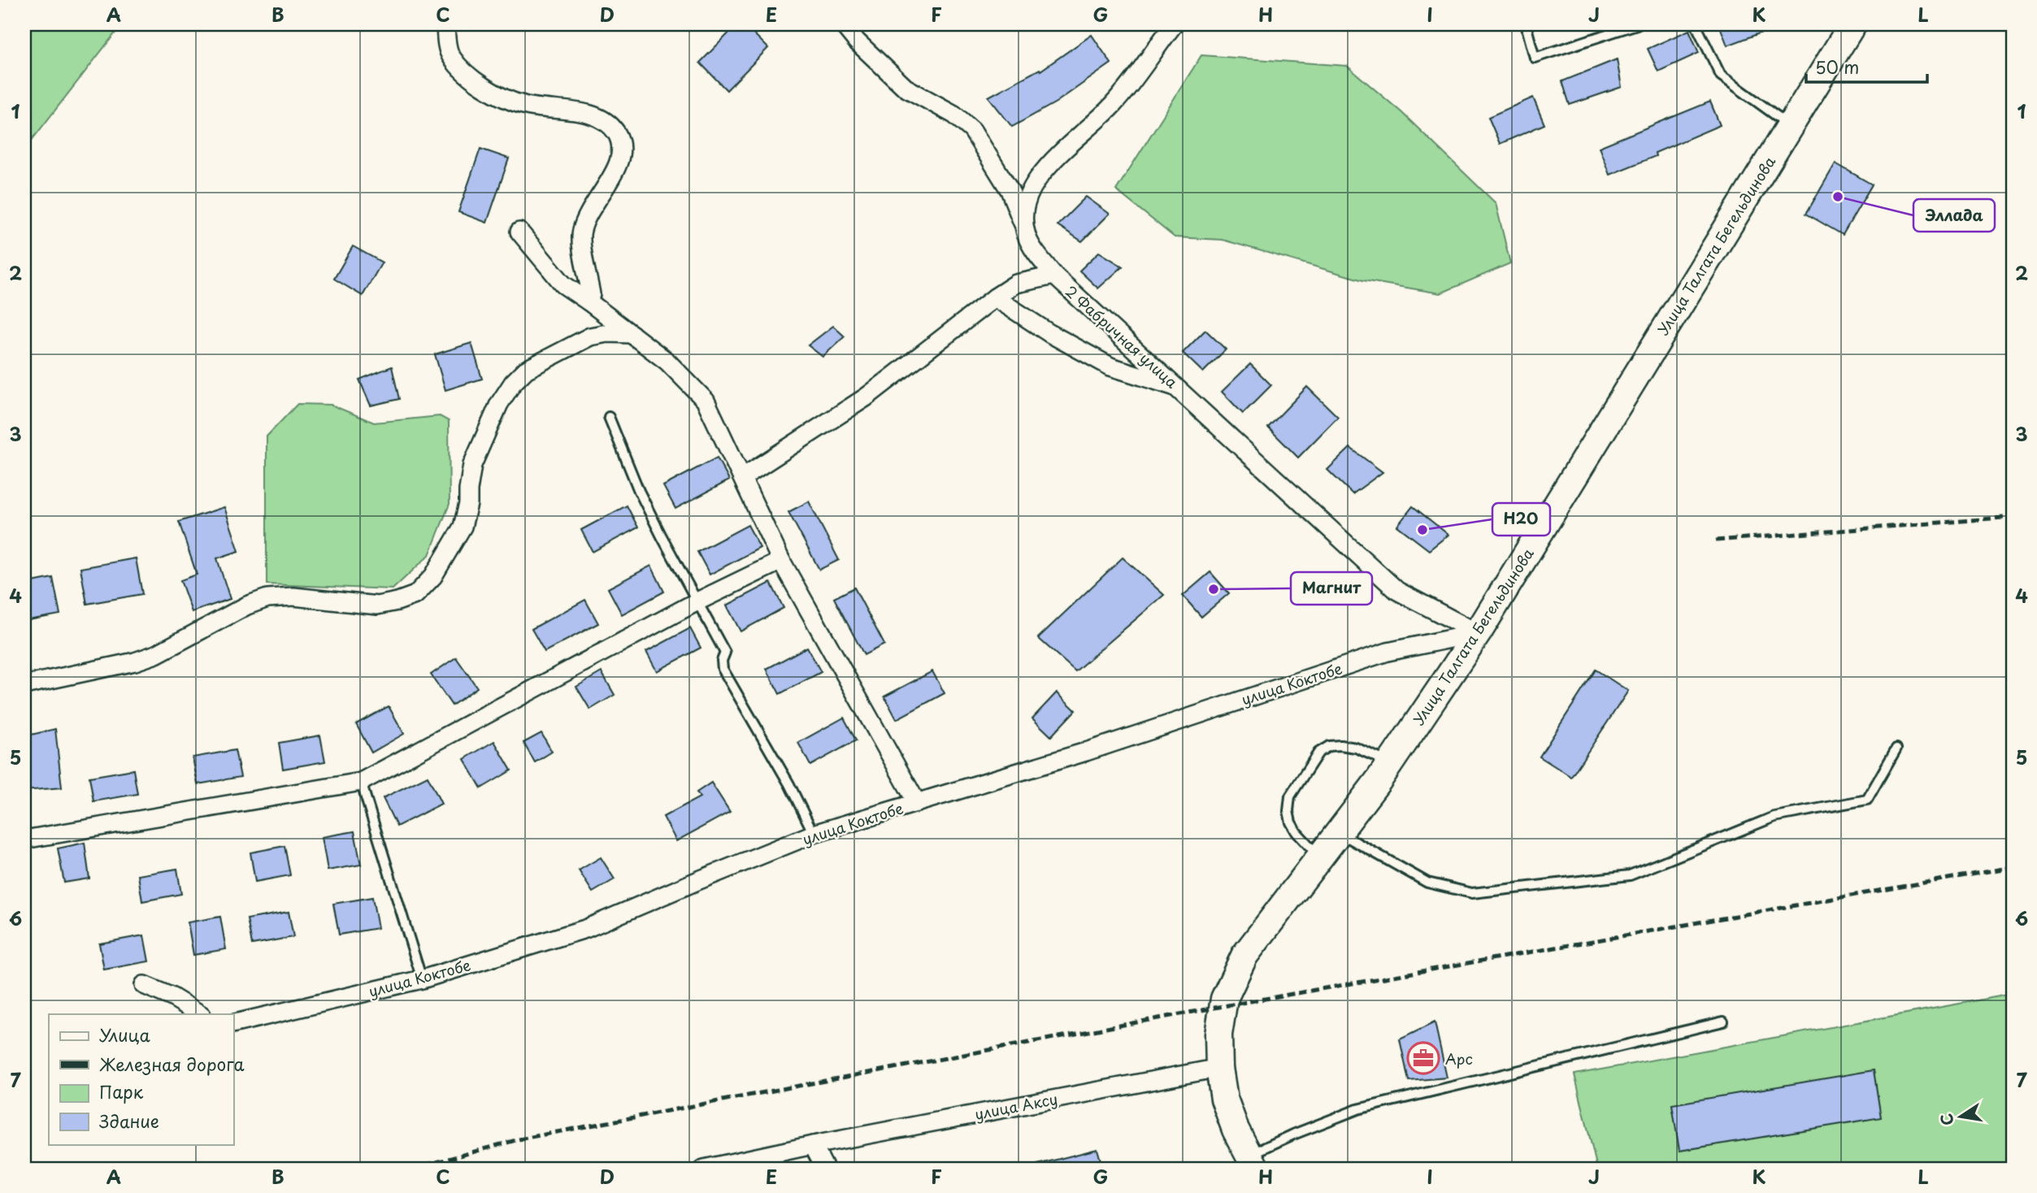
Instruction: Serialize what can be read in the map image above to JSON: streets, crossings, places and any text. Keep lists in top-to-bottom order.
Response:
{
  "streets": {
    "street": [
      "Улица Талгата Бегельдинова",
      "2 Фабричная улица",
      "улица Коктобе",
      "улица Аксу"
    ]
  },
  "crossings": [
    ["Улица Талгата Бегельдинова", "2 Фабричная улица"],
    ["Улица Талгата Бегельдинова", "улица Коктобе"],
    ["Улица Талгата Бегельдинова", "улица Аксу"],
    ["2 Фабричная улица", "улица Коктобе"]
  ],
  "places": {
    "other": ["Эллада", "H2O", "Магнит"],
    "office": ["Арс"]
  },
  "legend": [
    "Улица",
    "Железная дорога",
    "Парк",
    "Здание"
  ],
  "scale_bar": "50 m",
  "north": "left",
  "grid": {
    "columns": [
      "A",
      "B",
      "C",
      "D",
      "E",
      "F",
      "G",
      "H",
      "I",
      "J",
      "K",
      "L"
    ],
    "rows": [
      "1",
      "2",
      "3",
      "4",
      "5",
      "6",
      "7"
    ]
  }
}
